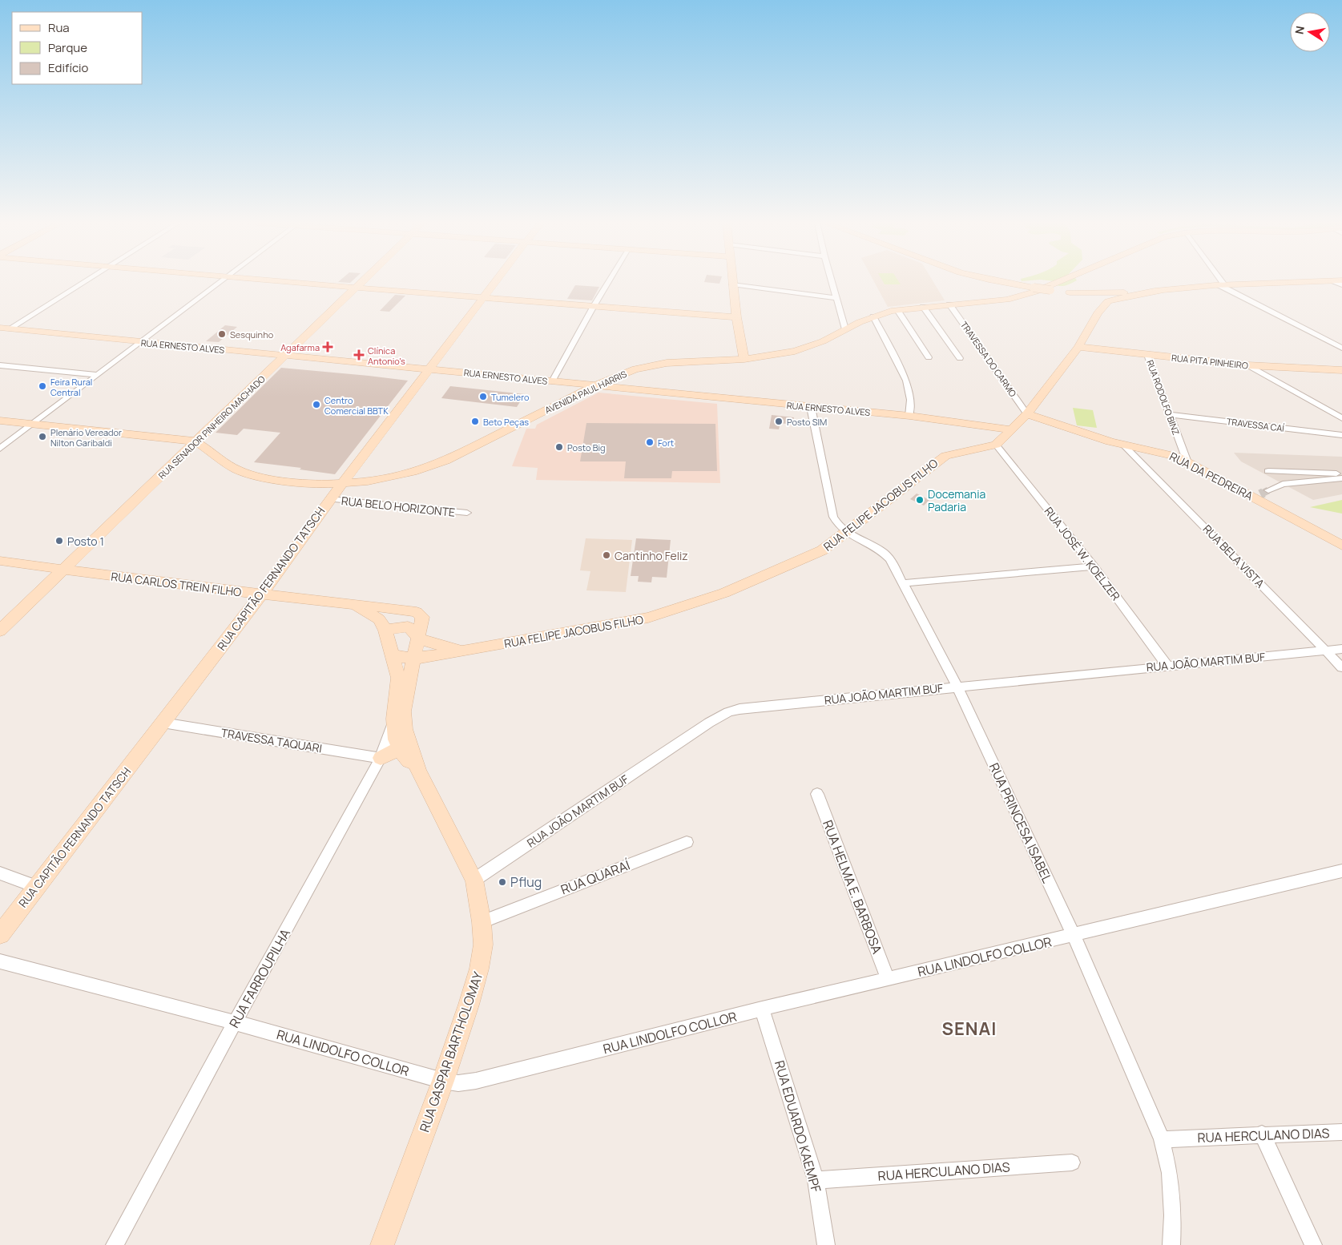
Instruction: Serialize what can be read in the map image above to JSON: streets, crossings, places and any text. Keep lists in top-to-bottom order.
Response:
{
  "streets": {
    "main road": [
      "RUA ERNESTO ALVES",
      "RUA PITA PINHEIRO",
      "AVENIDA PAUL HARRIS",
      "RUA SENADOR PINHEIRO MACHADO",
      "RUA DA PEDREIRA",
      "RUA FELIPE JACOBUS FILHO",
      "RUA CAPITÃO FERNANDO TATSCH",
      "RUA CARLOS TREIN FILHO",
      "RUA GASPAR BARTHOLOMAY"
    ],
    "street": [
      "TRAVESSA DO CARMO",
      "RUA RODOLFO BINZ",
      "TRAVESSA CAÍ",
      "RUA BELO HORIZONTE",
      "RUA JOSÉ W. KOELZER",
      "RUA BELA VISTA",
      "RUA JOÃO MARTIM BUF",
      "TRAVESSA TAQUARI",
      "RUA PRINCESA ISABEL",
      "RUA QUARAÍ",
      "RUA HELMA E. BARBOSA",
      "RUA LINDOLFO COLLOR",
      "RUA FARROUPILHA",
      "RUA EDUARDO KAEMPF",
      "RUA HERCULANO DIAS"
    ]
  },
  "crossings": [
    ["RUA ERNESTO ALVES", "AVENIDA PAUL HARRIS"],
    ["RUA ERNESTO ALVES", "RUA SENADOR PINHEIRO MACHADO"],
    ["RUA ERNESTO ALVES", "RUA CAPITÃO FERNANDO TATSCH"],
    ["TRAVESSA DO CARMO", "AVENIDA PAUL HARRIS"],
    ["TRAVESSA DO CARMO", "RUA DA PEDREIRA"],
    ["RUA PITA PINHEIRO", "RUA RODOLFO BINZ"],
    ["AVENIDA PAUL HARRIS", "RUA SENADOR PINHEIRO MACHADO"],
    ["AVENIDA PAUL HARRIS", "RUA CAPITÃO FERNANDO TATSCH"],
    ["RUA RODOLFO BINZ", "TRAVESSA CAÍ"],
    ["RUA RODOLFO BINZ", "RUA DA PEDREIRA"],
    ["RUA SENADOR PINHEIRO MACHADO", "RUA CARLOS TREIN FILHO"],
    ["RUA DA PEDREIRA", "RUA BELA VISTA"],
    ["RUA FELIPE JACOBUS FILHO", "RUA JOSÉ W. KOELZER"],
    ["RUA FELIPE JACOBUS FILHO", "RUA PRINCESA ISABEL"],
    ["RUA BELO HORIZONTE", "RUA CAPITÃO FERNANDO TATSCH"],
    ["RUA JOSÉ W. KOELZER", "RUA JOÃO MARTIM BUF"],
    ["RUA BELA VISTA", "RUA JOÃO MARTIM BUF"],
    ["RUA CAPITÃO FERNANDO TATSCH", "RUA CARLOS TREIN FILHO"],
    ["RUA CAPITÃO FERNANDO TATSCH", "TRAVESSA TAQUARI"],
    ["RUA JOÃO MARTIM BUF", "RUA PRINCESA ISABEL"],
    ["RUA JOÃO MARTIM BUF", "RUA GASPAR BARTHOLOMAY"],
    ["TRAVESSA TAQUARI", "RUA FARROUPILHA"],
    ["RUA PRINCESA ISABEL", "RUA LINDOLFO COLLOR"],
    ["RUA PRINCESA ISABEL", "RUA HERCULANO DIAS"],
    ["RUA QUARAÍ", "RUA GASPAR BARTHOLOMAY"],
    ["RUA HELMA E. BARBOSA", "RUA LINDOLFO COLLOR"],
    ["RUA LINDOLFO COLLOR", "RUA FARROUPILHA"],
    ["RUA LINDOLFO COLLOR", "RUA GASPAR BARTHOLOMAY"],
    ["RUA LINDOLFO COLLOR", "RUA EDUARDO KAEMPF"],
    ["RUA FARROUPILHA", "RUA GASPAR BARTHOLOMAY"],
    ["RUA EDUARDO KAEMPF", "RUA HERCULANO DIAS"]
  ],
  "districts": ["SENAI"],
  "places": {
    "other": [
      "Sesquinho",
      "Feira Rural Central",
      "Tumelero",
      "Centro Comercial BBTK",
      "Beto Peças",
      "Posto SIM",
      "Plenário Vereador Nilton Garibaldi",
      "Fort",
      "Posto Big",
      "Docemania Padaria",
      "Posto 1",
      "Cantinho Feliz",
      "Pflug"
    ],
    "health": ["Agafarma", "Clínica Antonio's"]
  },
  "legend": ["Rua", "Parque", "Edifício"],
  "north": "left"
}
